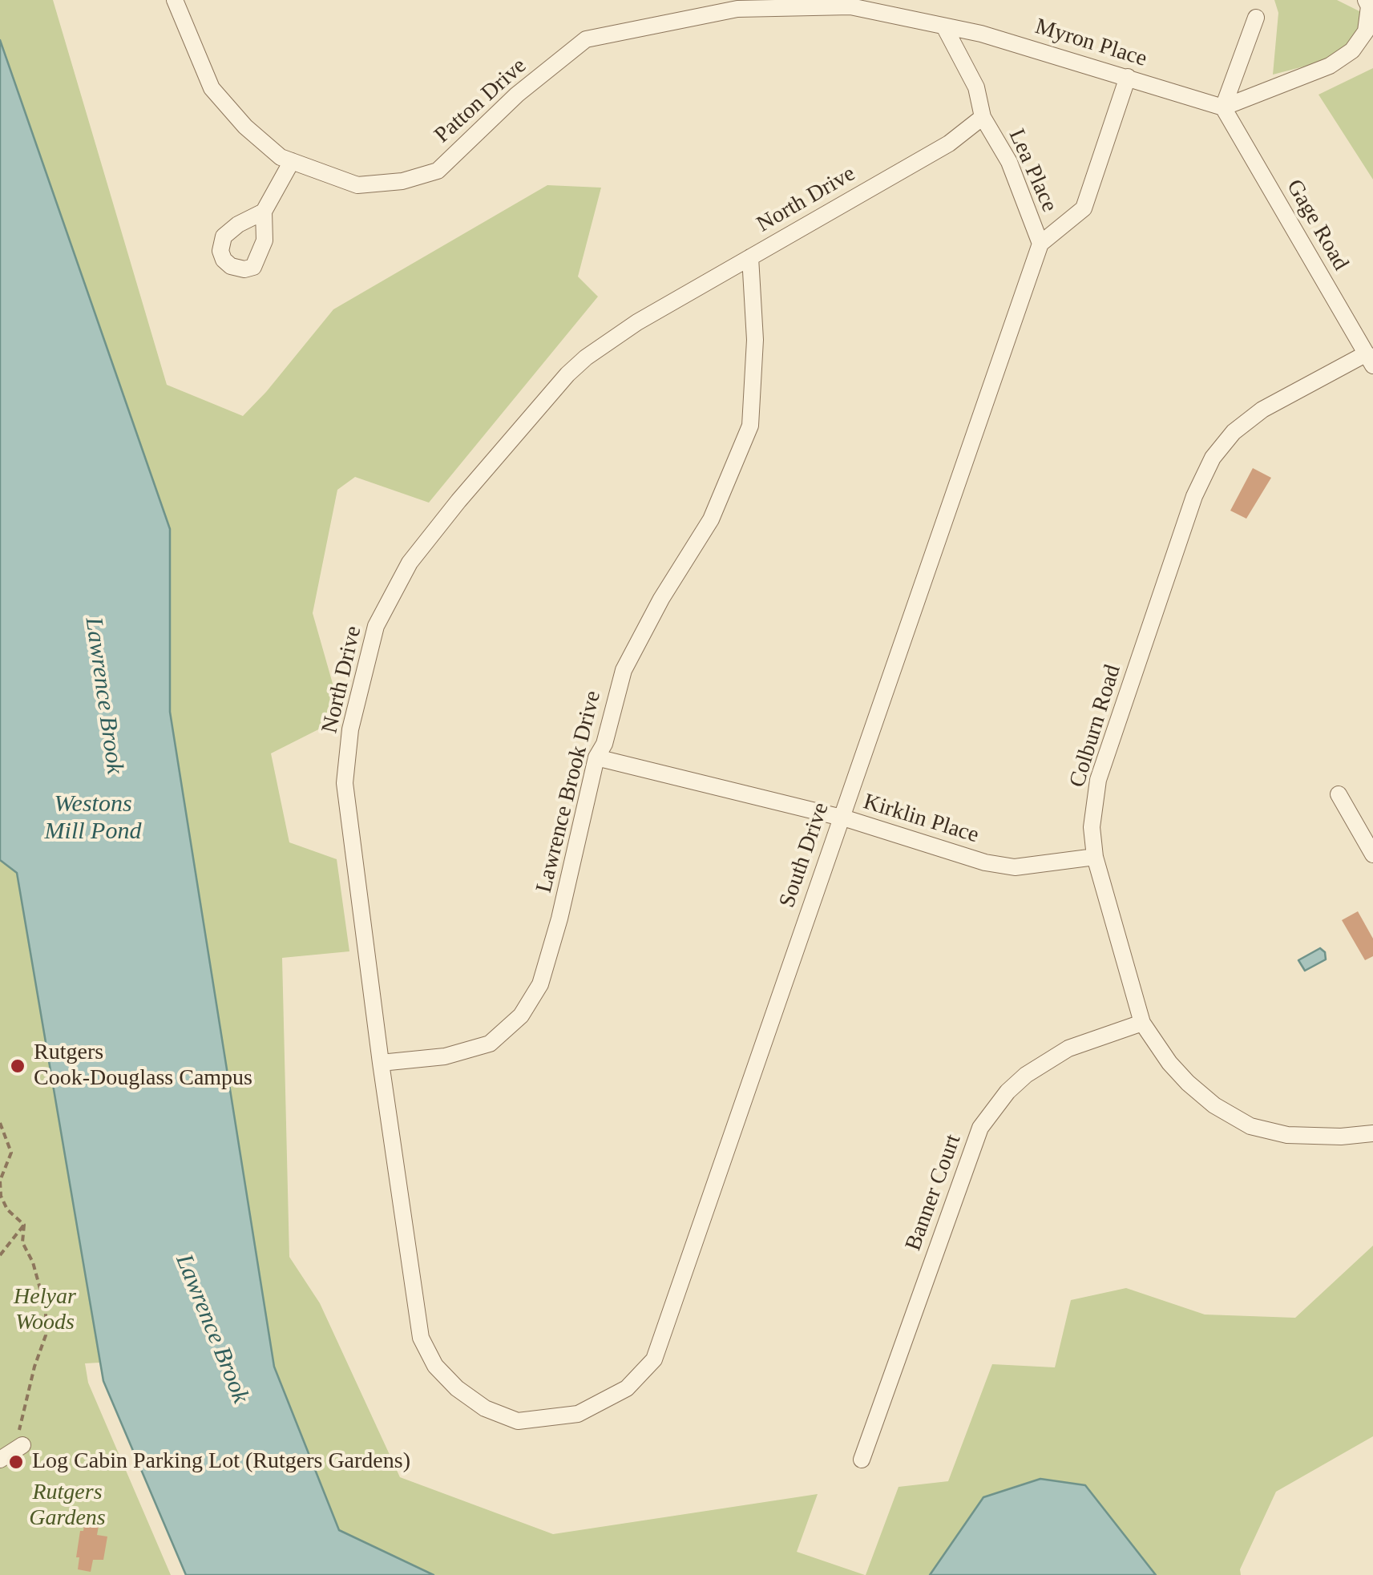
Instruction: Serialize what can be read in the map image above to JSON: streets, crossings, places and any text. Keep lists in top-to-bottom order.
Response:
{
  "streets": {
    "street": [
      "Myron Place",
      "Patton Drive",
      "Lea Place",
      "North Drive",
      "Gage Road",
      "Colburn Road",
      "Lawrence Brook Drive",
      "Kirklin Place",
      "South Drive",
      "Banner Court"
    ]
  },
  "crossings": [
    ["Myron Place", "Patton Drive"],
    ["Myron Place", "Lea Place"],
    ["Myron Place", "Gage Road"],
    ["Lea Place", "North Drive"],
    ["Lea Place", "South Drive"],
    ["North Drive", "Lawrence Brook Drive"],
    ["North Drive", "South Drive"],
    ["Gage Road", "Colburn Road"],
    ["Colburn Road", "Kirklin Place"],
    ["Colburn Road", "Banner Court"],
    ["Lawrence Brook Drive", "Kirklin Place"],
    ["Kirklin Place", "South Drive"]
  ],
  "water": ["Lawrence Brook", "Westons Mill Pond"],
  "parks": ["Helyar Woods", "Rutgers Gardens"],
  "places": ["Rutgers Cook-Douglass Campus", "Log Cabin Parking Lot (Rutgers Gardens)"]
}
